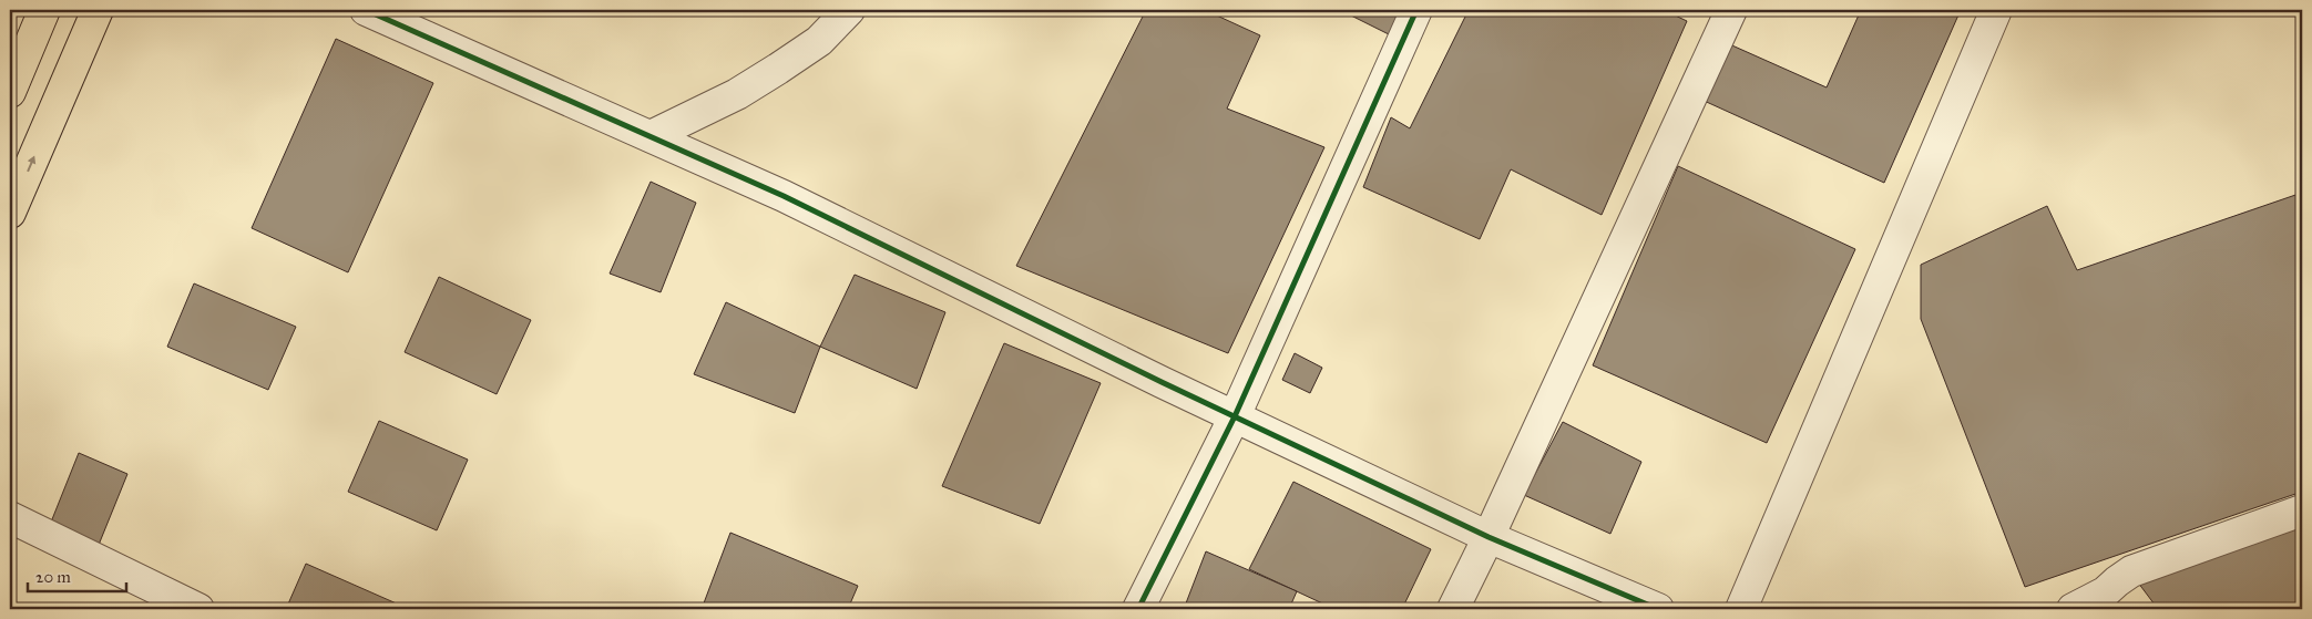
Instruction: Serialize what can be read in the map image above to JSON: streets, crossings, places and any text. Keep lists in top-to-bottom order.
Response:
{
  "scale_bar": "20 m"
}
